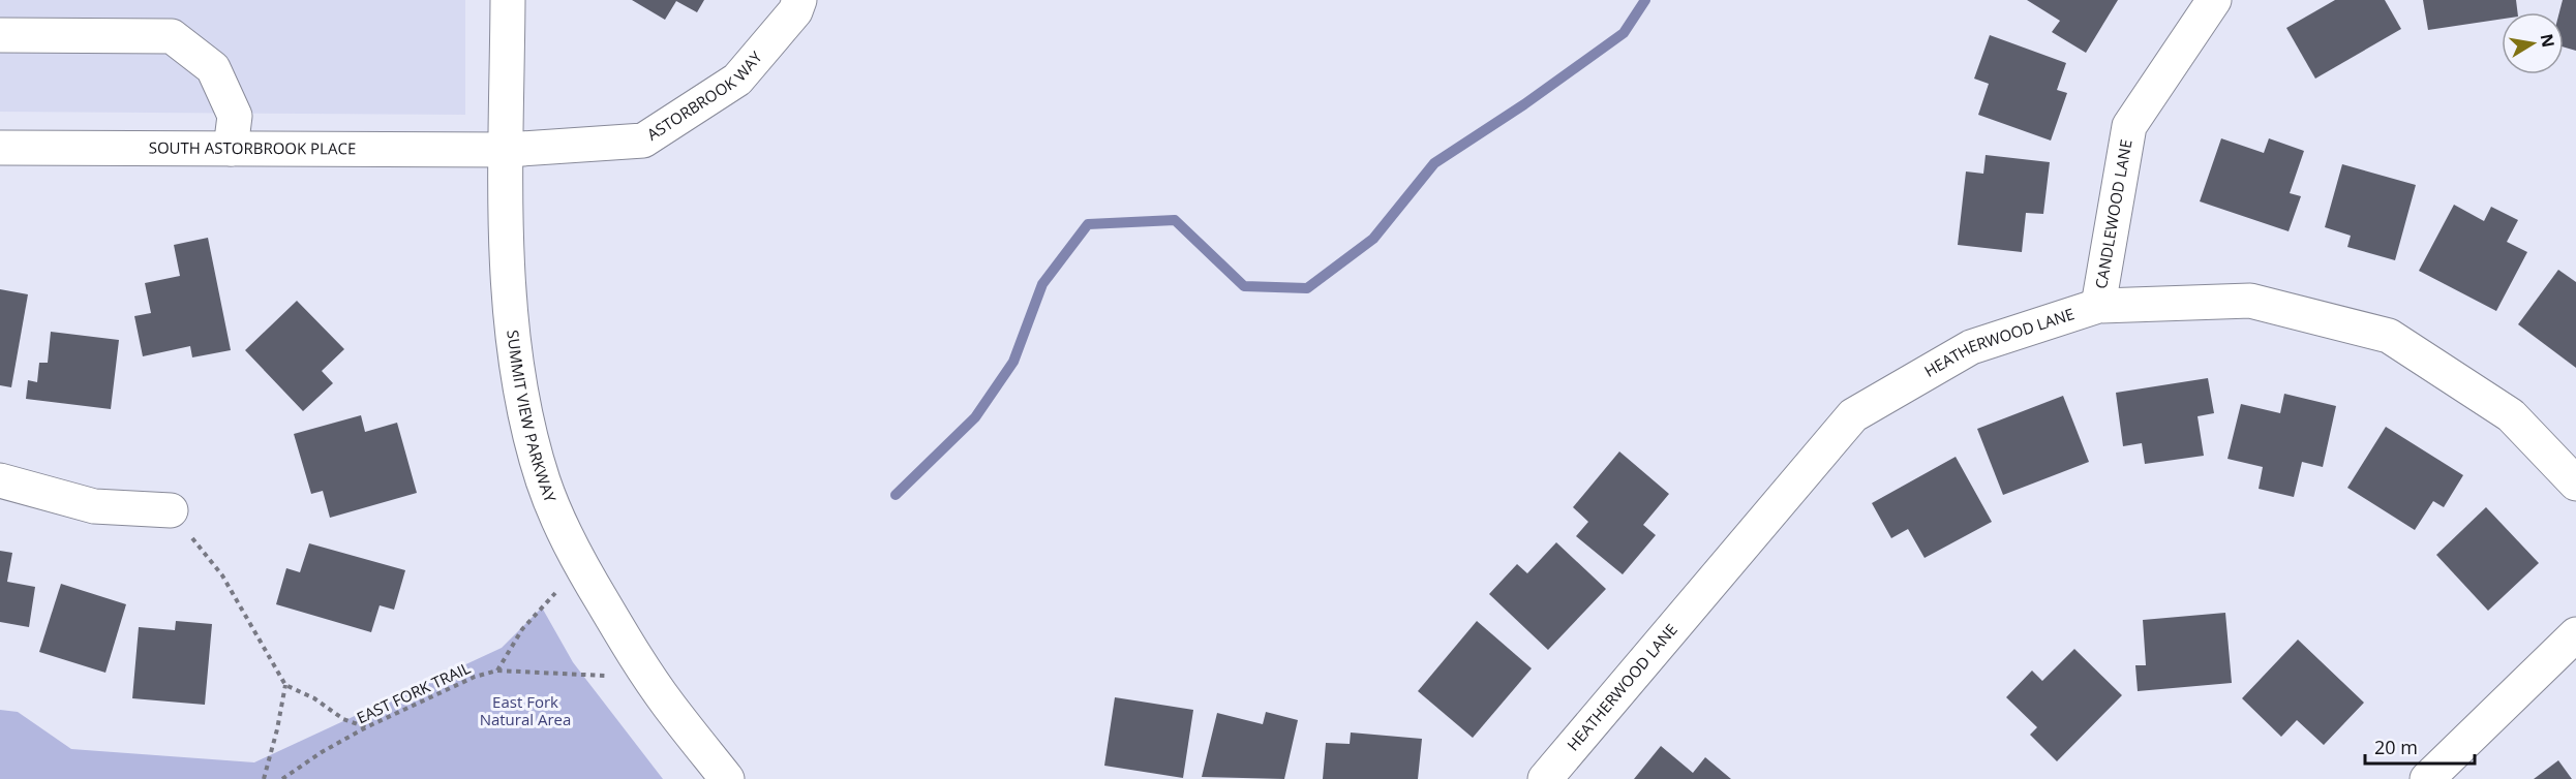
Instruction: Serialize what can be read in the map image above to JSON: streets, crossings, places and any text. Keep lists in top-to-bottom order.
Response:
{
  "streets": {
    "street": [
      "ASTORBROOK WAY",
      "SOUTH ASTORBROOK PLACE",
      "CANDLEWOOD LANE",
      "HEATHERWOOD LANE",
      "SUMMIT VIEW PARKWAY"
    ],
    "path": ["EAST FORK TRAIL"]
  },
  "crossings": [
    ["ASTORBROOK WAY", "SOUTH ASTORBROOK PLACE"],
    ["ASTORBROOK WAY", "SUMMIT VIEW PARKWAY"],
    ["SOUTH ASTORBROOK PLACE", "SUMMIT VIEW PARKWAY"],
    ["CANDLEWOOD LANE", "HEATHERWOOD LANE"],
    ["SUMMIT VIEW PARKWAY", "EAST FORK TRAIL"]
  ],
  "parks": ["East Fork Natural Area"],
  "scale_bar": "20 m",
  "north": "right"
}
